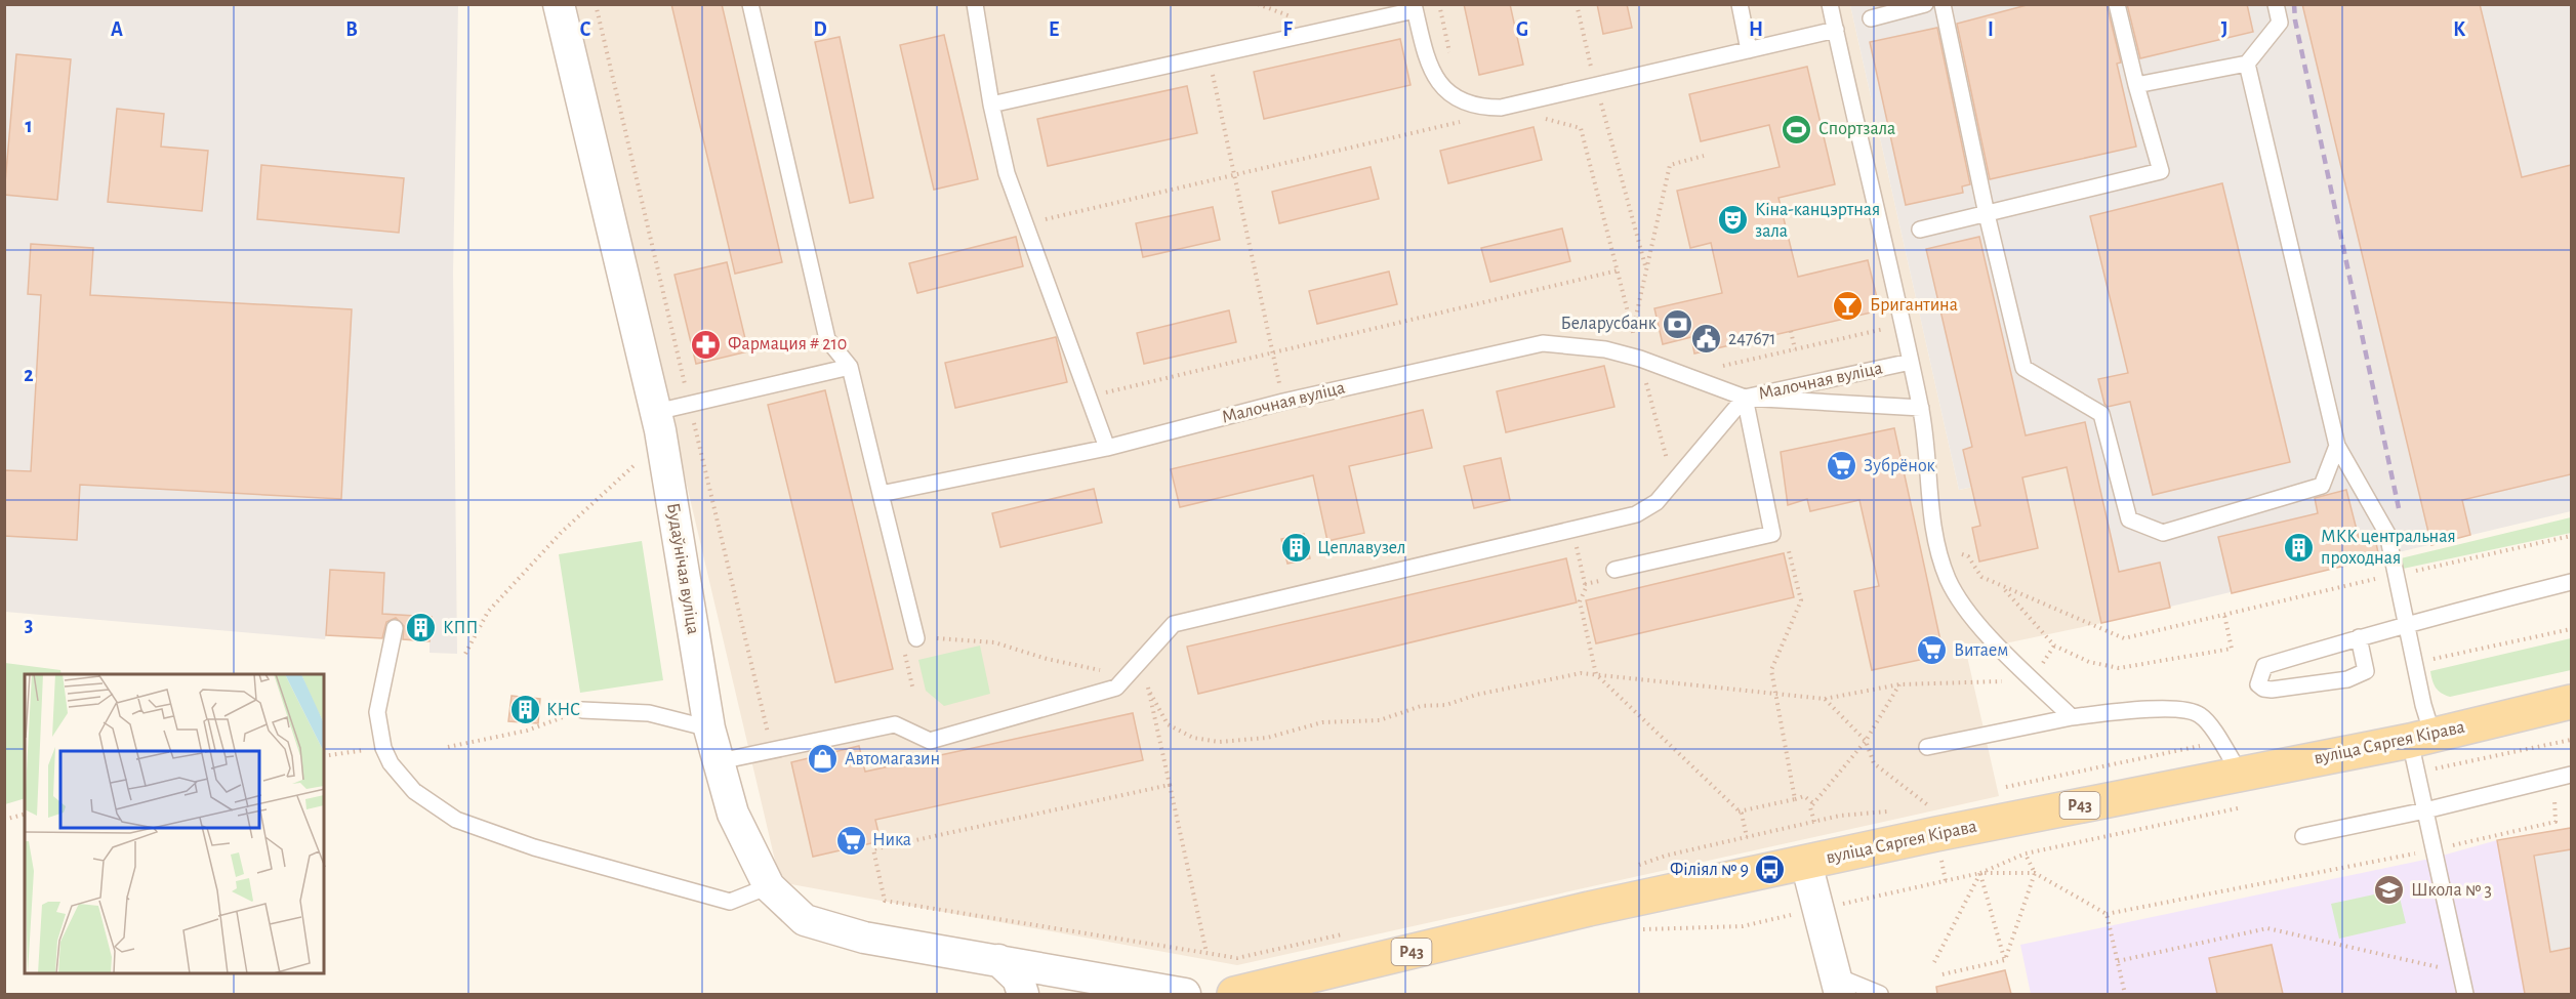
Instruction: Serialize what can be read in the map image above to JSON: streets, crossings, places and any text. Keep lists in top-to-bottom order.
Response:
{
  "streets": {
    "main road": ["вуліца Сяргея Кірава", "Р43"],
    "street": ["Будаўнічая вуліца"],
    "lane": ["Малочная вуліца"]
  },
  "places": {
    "sports": ["Спортзала"],
    "theatre": ["Кіна-канцэртная зала"],
    "bar": ["Бригантина"],
    "bank": ["Беларусбанк"],
    "public building": ["247671"],
    "pharmacy": ["Фармация # 210"],
    "supermarket": ["Зубрёнок", "Витаем", "Ника"],
    "building": [
      "МКК центральная проходная",
      "Цеплавузел",
      "КПП",
      "КНС"
    ],
    "shop": ["Автомагазин"],
    "bus stop": ["Філіял № 9"],
    "school or university": ["Школа № 3"]
  },
  "grid": {
    "columns": [
      "A",
      "B",
      "C",
      "D",
      "E",
      "F",
      "G",
      "H",
      "I",
      "J",
      "K"
    ],
    "rows": ["1", "2", "3"]
  }
}
